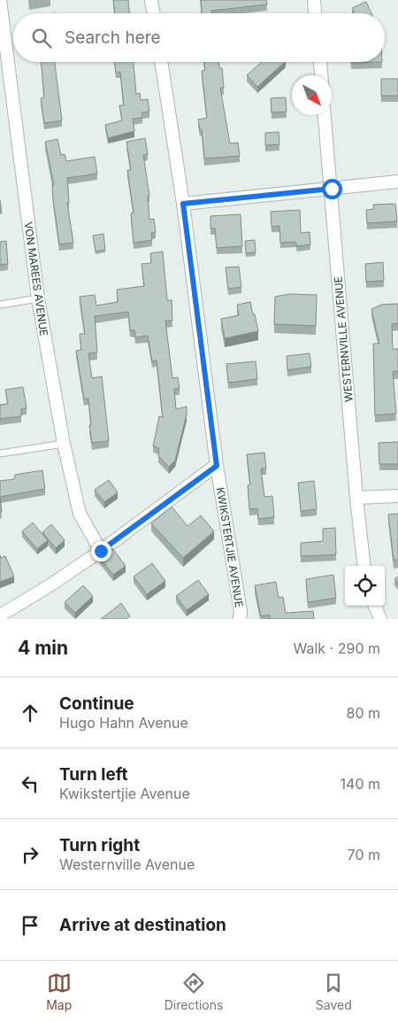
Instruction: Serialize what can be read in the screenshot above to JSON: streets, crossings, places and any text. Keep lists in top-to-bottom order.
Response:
{
  "streets": {
    "street": ["VON MAREES AVENUE", "WESTERNVILLE AVENUE", "KWIKSTERTJIE AVENUE"]
  },
  "north": "bottom right",
  "page": {
    "search": "Search here",
    "heading": ["4 min", "Walk · 290 m"],
    "list": [
      ["Continue", "Hugo Hahn Avenue", "80 m"],
      ["Turn left", "Kwikstertjie Avenue", "140 m"],
      ["Turn right", "Westernville Avenue", "70 m"],
      "Arrive at destination"
    ],
    "nav": ["Map", "Directions", "Saved"]
  }
}
